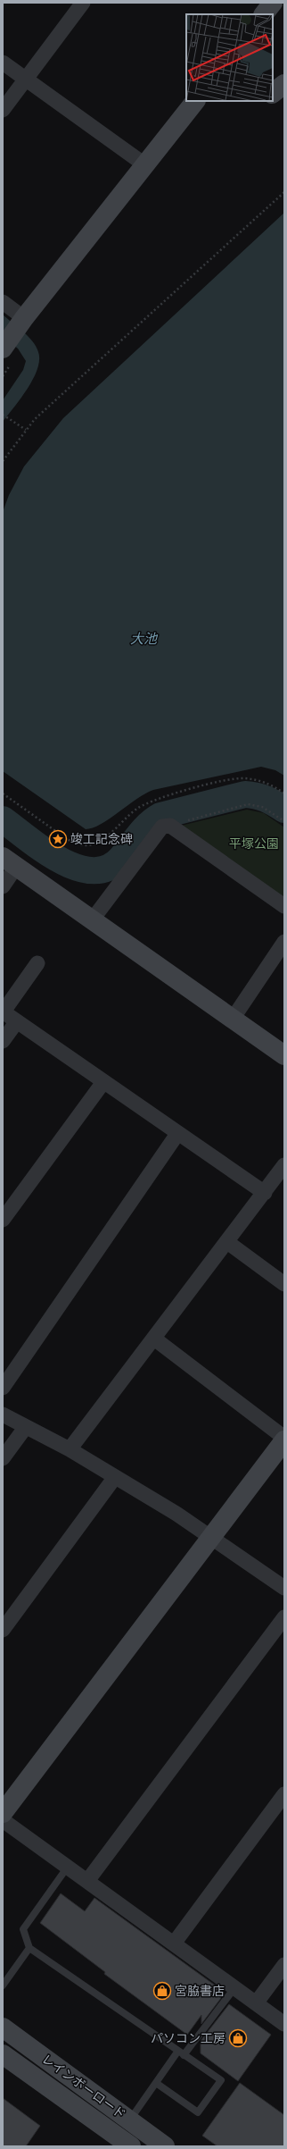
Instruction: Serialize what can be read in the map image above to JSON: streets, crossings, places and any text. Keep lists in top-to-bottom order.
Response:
{
  "streets": {
    "street": ["レインボーロード"]
  },
  "water": ["大池"],
  "parks": ["平塚公園"],
  "places": {
    "place": ["竣工記念碑"],
    "shop": ["宮脇書店", "パソコン工房"]
  }
}
